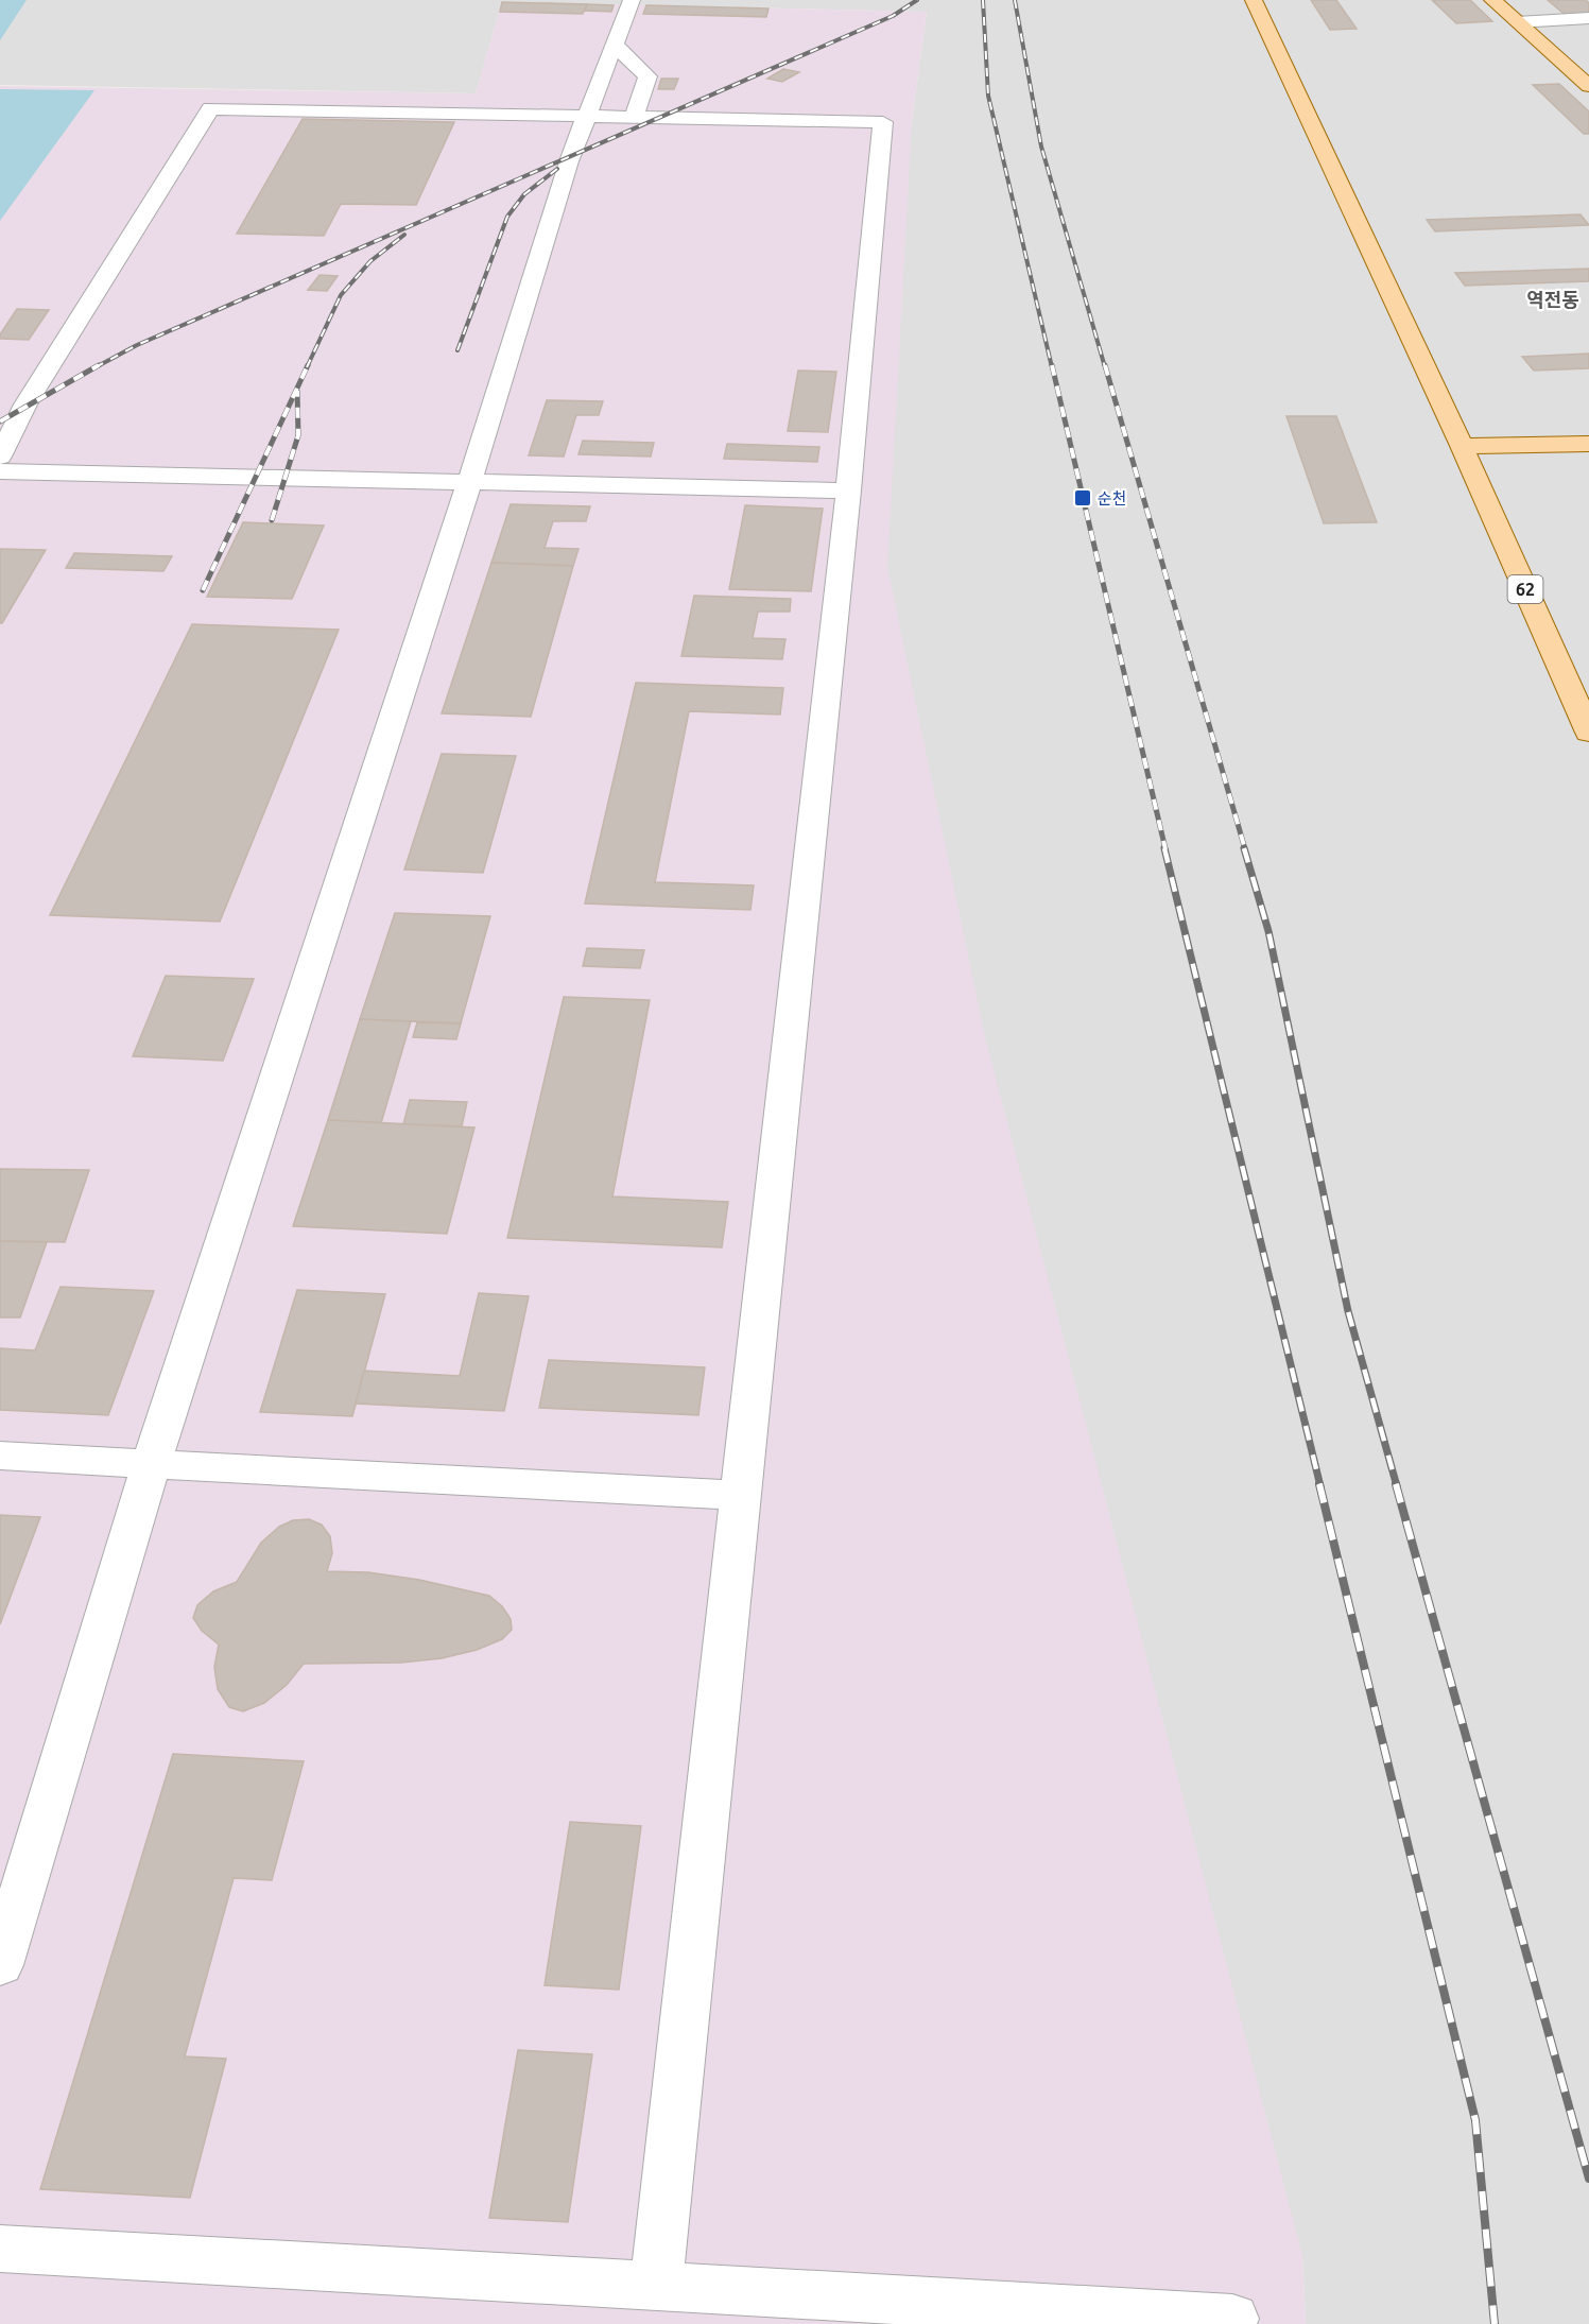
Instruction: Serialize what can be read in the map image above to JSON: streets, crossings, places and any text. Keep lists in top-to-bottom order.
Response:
{
  "streets": {
    "main road": ["62"]
  },
  "districts": ["역전동"],
  "places": {
    "transit": ["순천"]
  }
}
